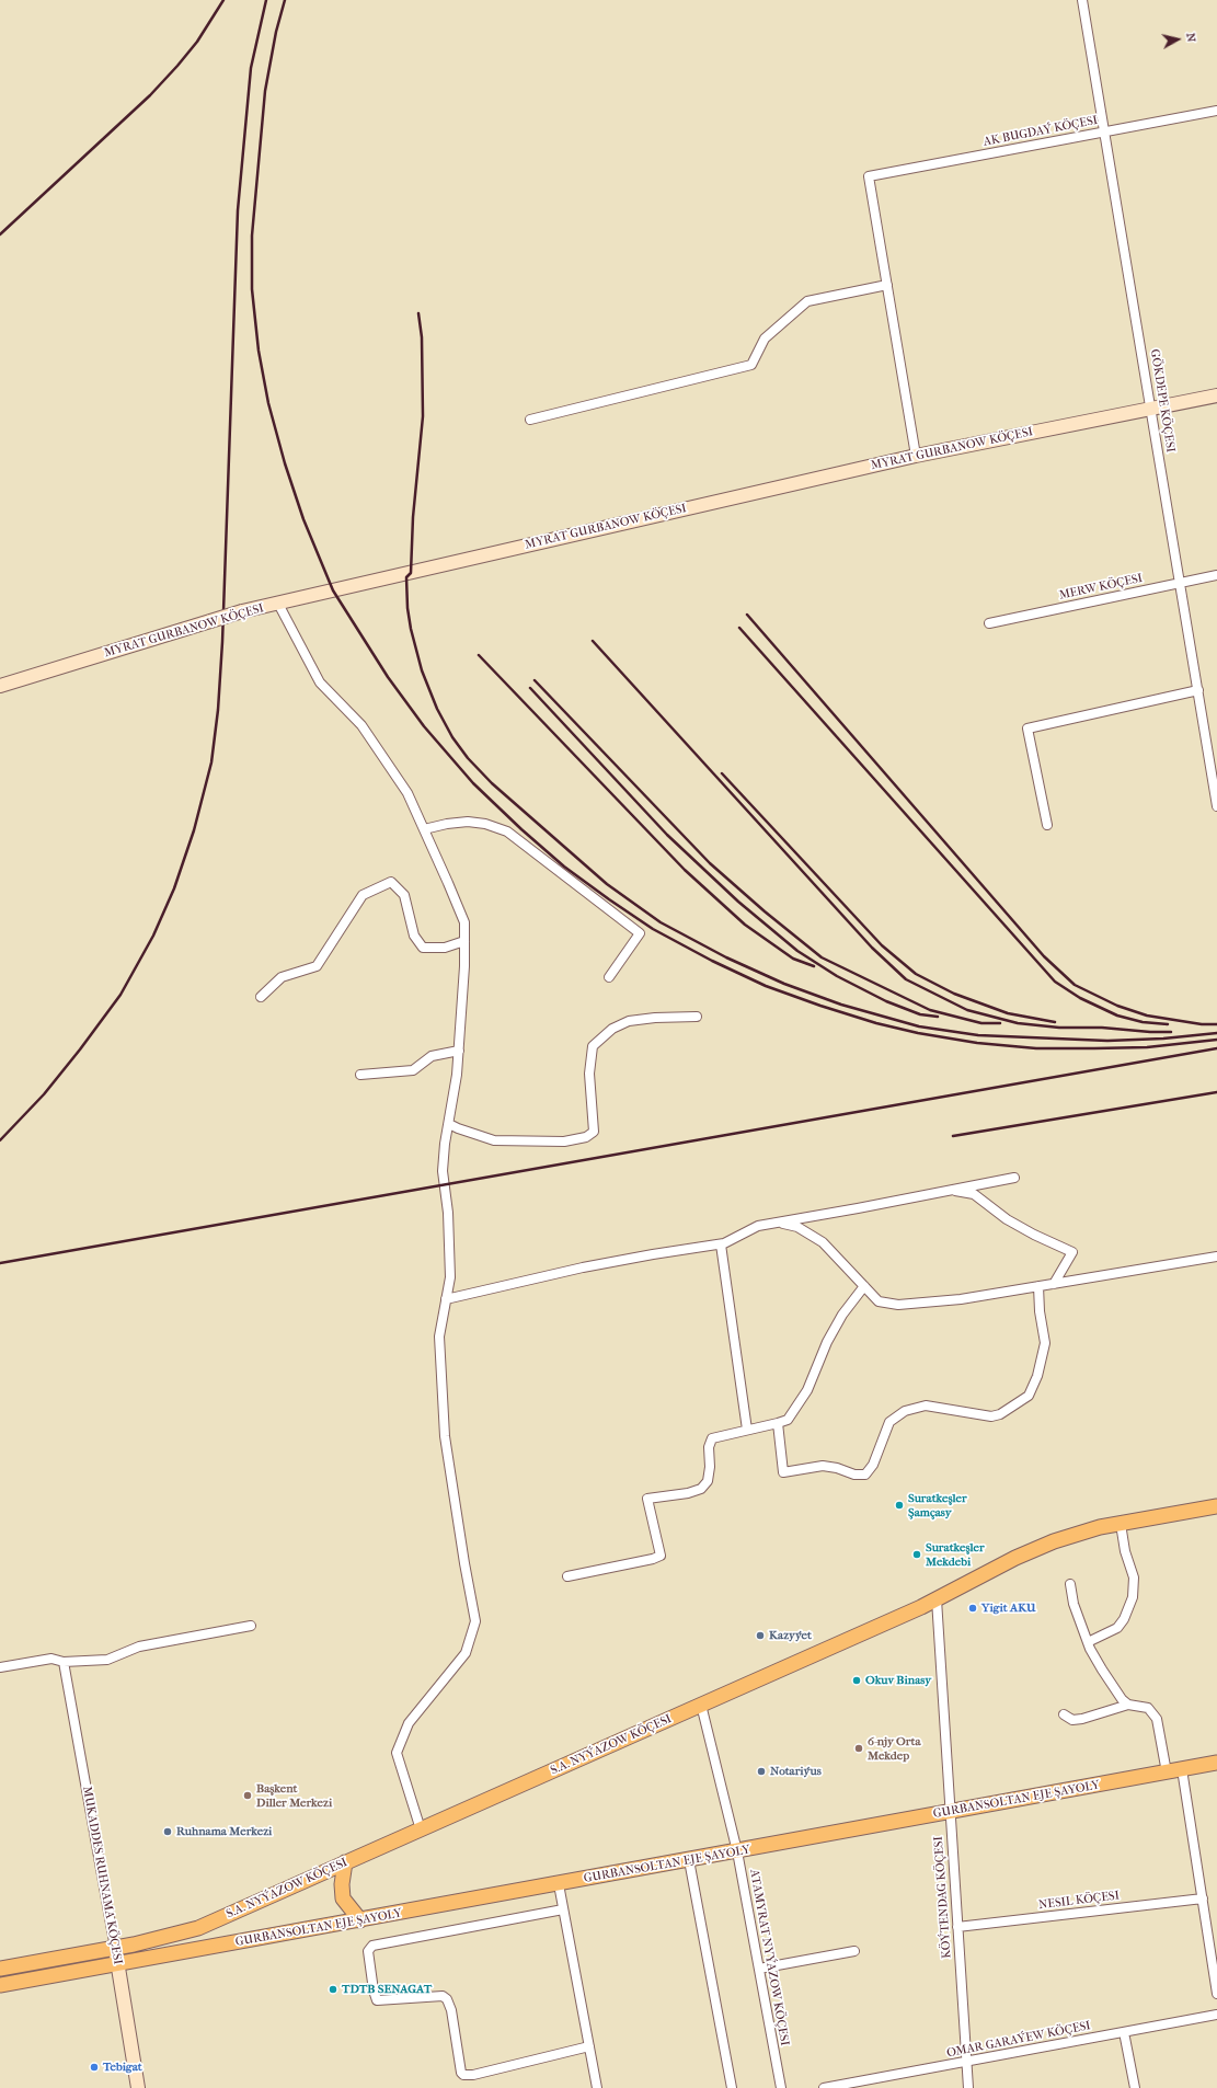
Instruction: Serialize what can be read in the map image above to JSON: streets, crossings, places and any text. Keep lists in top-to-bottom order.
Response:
{
  "streets": {
    "main road": ["S.A. NYÝAZOW KÖÇESI", "GURBANSOLTAN EJE ŞAYOLY"],
    "street": [
      "AK BUGDAÝ KÖÇESI",
      "GÖKDEPE KÖÇESI",
      "MYRAT GURBANOW KÖÇESI",
      "MERW KÖÇESI",
      "MUKADDES RUHNAMA KÖÇESI",
      "KÖÝTENDAG KÖÇESI",
      "NESIL KÖÇESI",
      "ATAMYRAT NYÝAZOW KÖÇESI",
      "OMAR GARAÝEW KÖÇESI"
    ]
  },
  "crossings": [
    ["AK BUGDAÝ KÖÇESI", "GÖKDEPE KÖÇESI"],
    ["GÖKDEPE KÖÇESI", "MYRAT GURBANOW KÖÇESI"],
    ["GÖKDEPE KÖÇESI", "MERW KÖÇESI"],
    ["S.A. NYÝAZOW KÖÇESI", "MUKADDES RUHNAMA KÖÇESI"],
    ["S.A. NYÝAZOW KÖÇESI", "KÖÝTENDAG KÖÇESI"],
    ["S.A. NYÝAZOW KÖÇESI", "ATAMYRAT NYÝAZOW KÖÇESI"],
    ["GURBANSOLTAN EJE ŞAYOLY", "MUKADDES RUHNAMA KÖÇESI"],
    ["GURBANSOLTAN EJE ŞAYOLY", "KÖÝTENDAG KÖÇESI"],
    ["GURBANSOLTAN EJE ŞAYOLY", "ATAMYRAT NYÝAZOW KÖÇESI"],
    ["KÖÝTENDAG KÖÇESI", "NESIL KÖÇESI"],
    ["KÖÝTENDAG KÖÇESI", "OMAR GARAÝEW KÖÇESI"]
  ],
  "places": [
    "Suratkeşler Şamçasy",
    "Suratkeşler Mekdebi",
    "Yigit AKU",
    "Kazyýet",
    "Okuv Binasy",
    "6-njy Orta Mekdep",
    "Notariýus",
    "Başkent Diller Merkezi",
    "Ruhnama Merkezi",
    "TDTB SENAGAT",
    "Tebigat"
  ],
  "north": "right"
}
